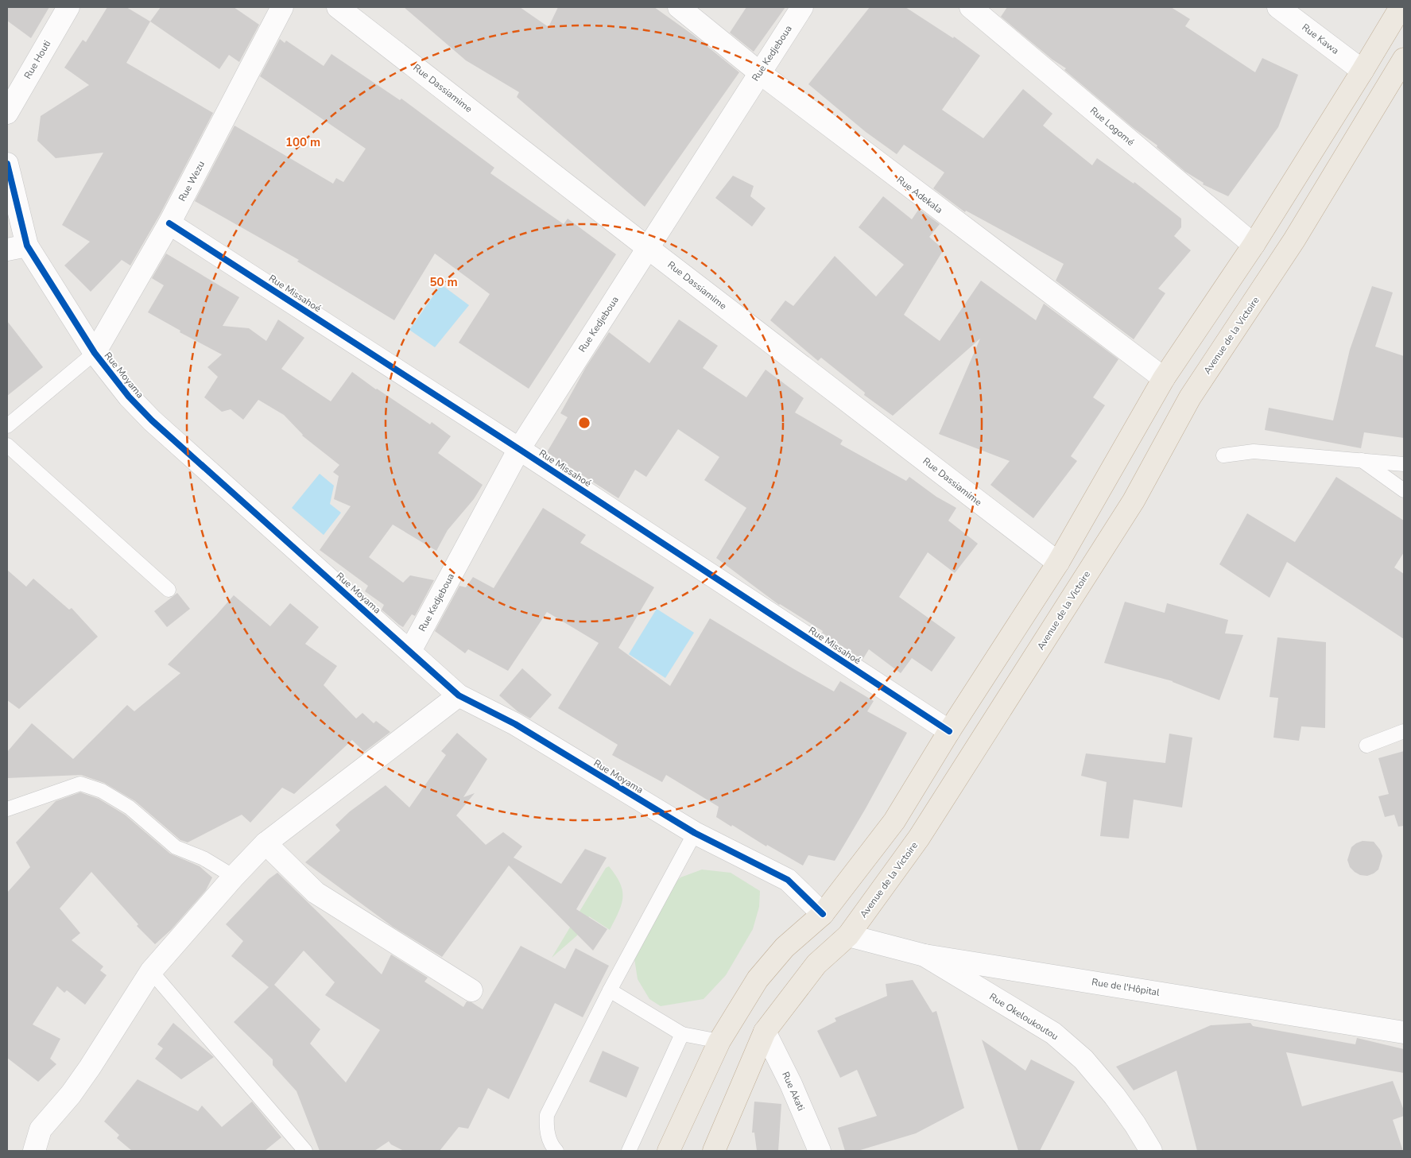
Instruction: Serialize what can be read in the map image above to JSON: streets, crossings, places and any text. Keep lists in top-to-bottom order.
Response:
{
  "streets": {
    "highway": ["Avenue de la Victoire"],
    "street": [
      "Rue Kawa",
      "Rue Kedjeboua",
      "Rue Houti",
      "Rue Dassiamime",
      "Rue Logomé",
      "Rue Wezu",
      "Rue Adekala",
      "Rue Missahoé",
      "Rue Moyama",
      "Rue de l'Hôpital",
      "Rue Okeloukoutou",
      "Rue Akati"
    ]
  },
  "crossings": [
    ["Rue Kedjeboua", "Rue Dassiamime"],
    ["Rue Kedjeboua", "Rue Adekala"],
    ["Rue Kedjeboua", "Rue Missahoé"],
    ["Rue Kedjeboua", "Rue Moyama"],
    ["Rue Wezu", "Rue Missahoé"],
    ["Rue Wezu", "Rue Moyama"],
    ["Avenue de la Victoire", "Rue de l'Hôpital"],
    ["Avenue de la Victoire", "Rue Akati"],
    ["Rue de l'Hôpital", "Rue Okeloukoutou"]
  ],
  "rings": ["100 m", "50 m"]
}
